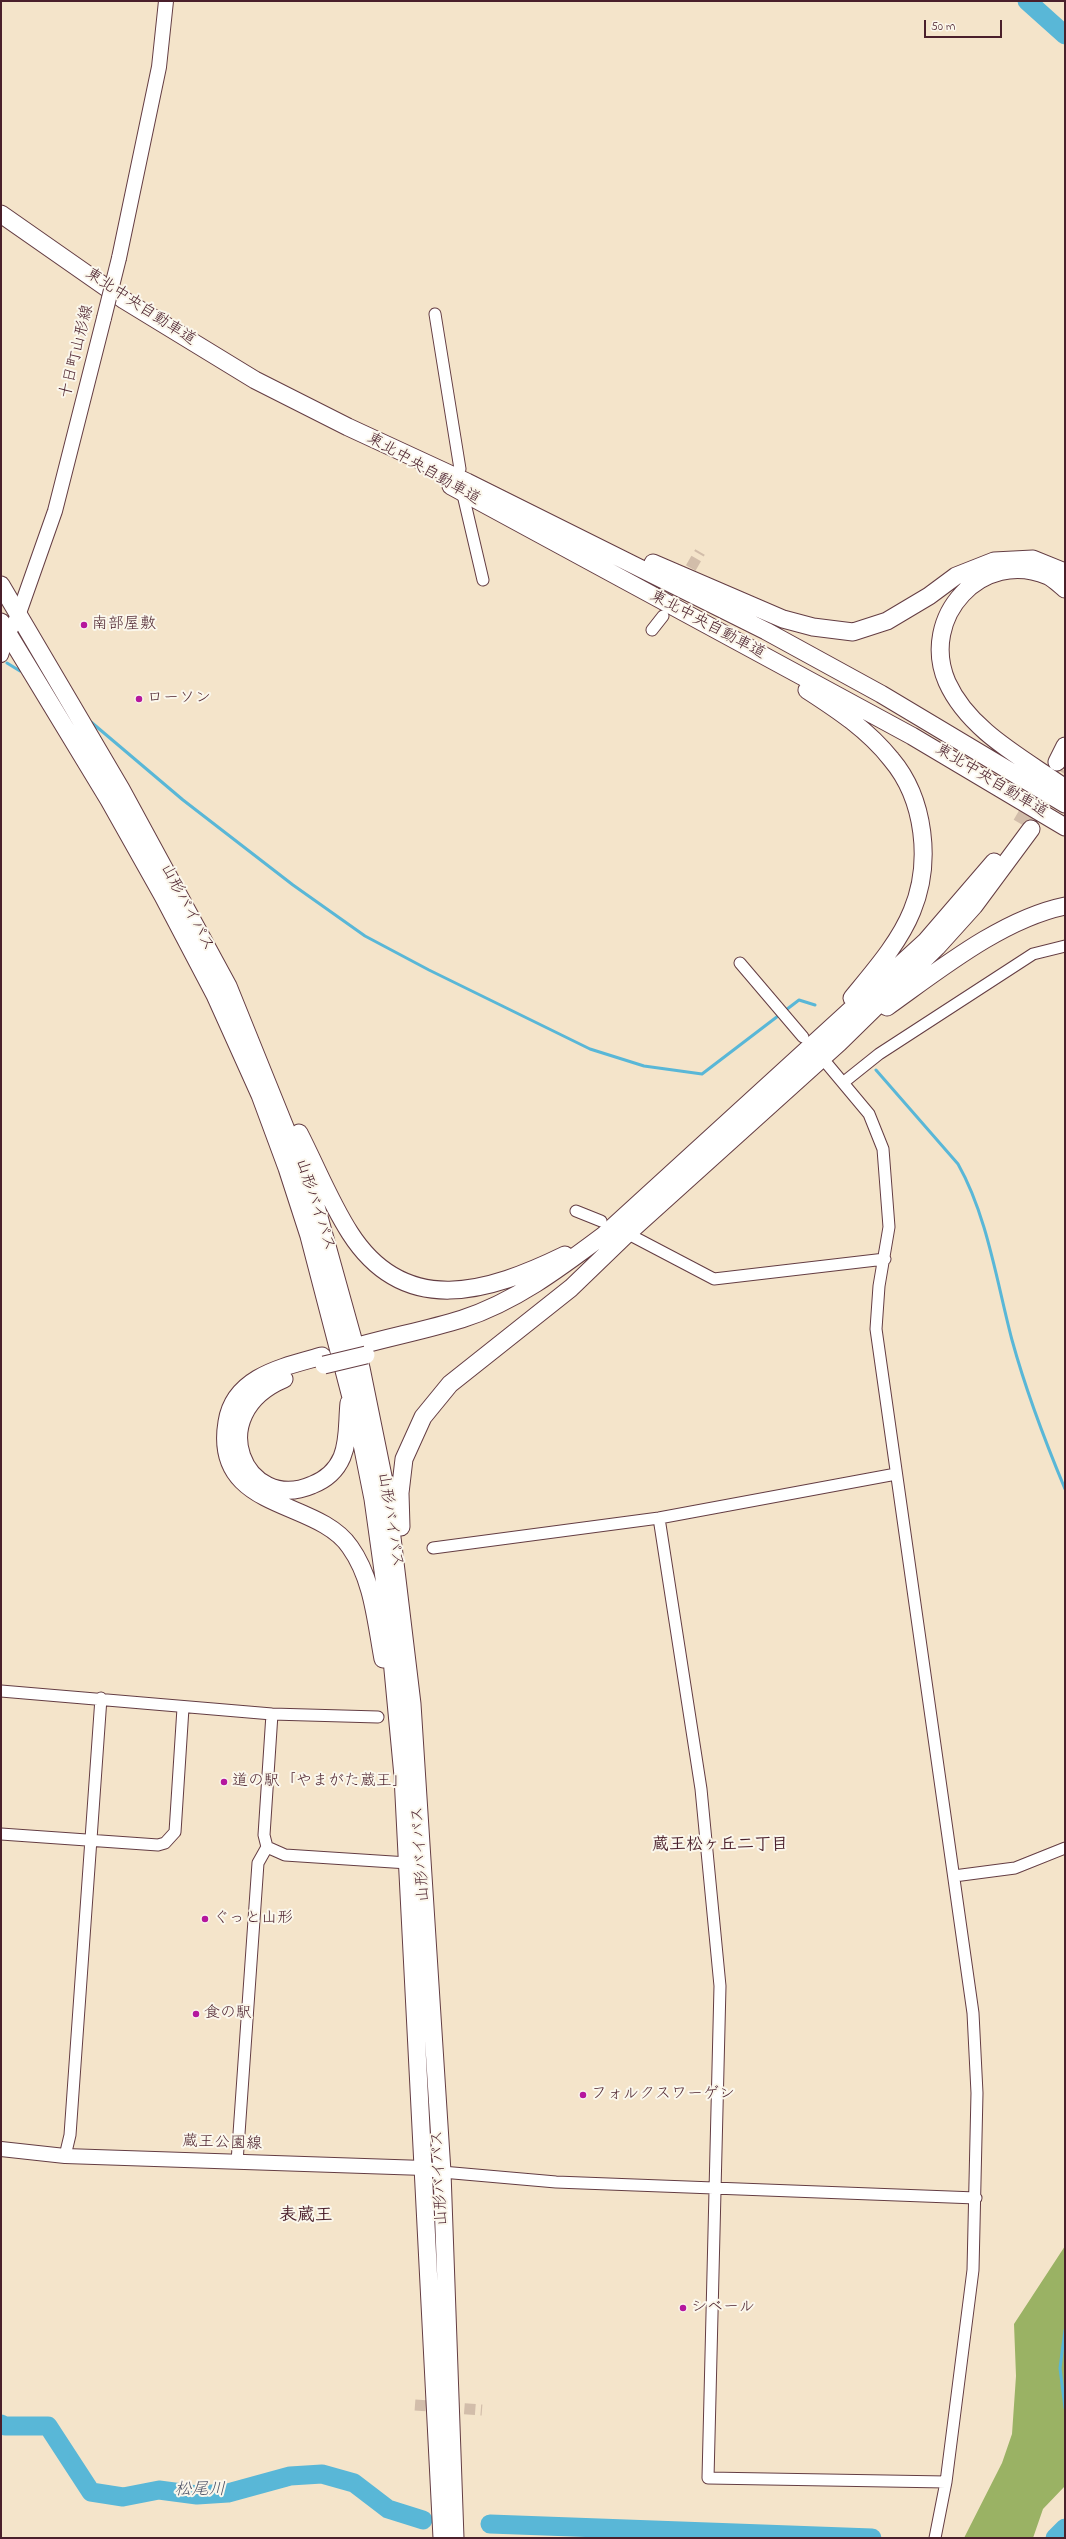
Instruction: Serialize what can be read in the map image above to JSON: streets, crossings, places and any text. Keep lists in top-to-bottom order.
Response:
{
  "streets": {
    "highway": ["東北中央自動車道", "山形バイパス"],
    "main road": ["十日町山形線", "蔵王公園線"]
  },
  "crossings": [
    ["十日町山形線", "山形バイパス"],
    ["山形バイパス", "蔵王公園線"]
  ],
  "districts": ["蔵王松ヶ丘二丁目", "表蔵王"],
  "water": ["松尾川"],
  "places": [
    "南部屋敷",
    "ローソン",
    "道の駅「やまがた蔵王」",
    "ぐっと山形",
    "食の駅",
    "フォルクスワーゲン",
    "シベール"
  ],
  "scale_bar": "50 m"
}
